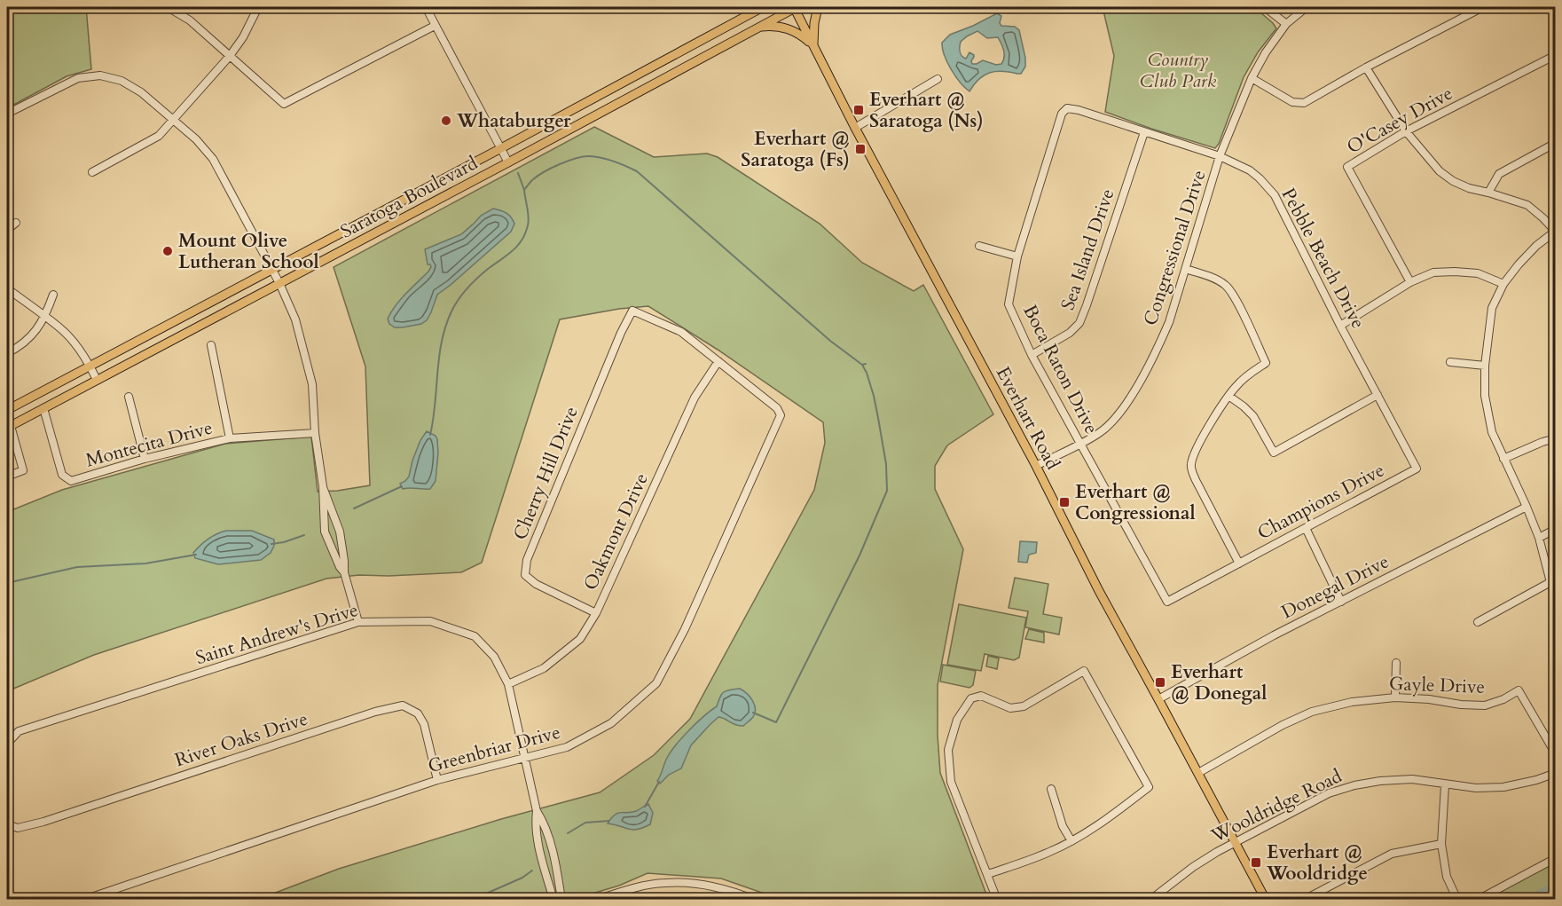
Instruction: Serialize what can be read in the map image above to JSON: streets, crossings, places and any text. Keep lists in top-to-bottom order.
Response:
{
  "streets": {
    "main road": ["Saratoga Boulevard", "Everhart Road"],
    "street": [
      "O'Casey Drive",
      "Congressional Drive",
      "Sea Island Drive",
      "Pebble Beach Drive",
      "Boca Raton Drive",
      "Montecita Drive",
      "Cherry Hill Drive",
      "Champions Drive",
      "Oakmont Drive",
      "Donegal Drive",
      "Saint Andrew's Drive",
      "Gayle Drive",
      "River Oaks Drive",
      "Greenbriar Drive",
      "Wooldridge Road"
    ]
  },
  "crossings": [
    ["Saratoga Boulevard", "Everhart Road"],
    ["Saratoga Boulevard", "Montecita Drive"],
    ["Congressional Drive", "Pebble Beach Drive"],
    ["Congressional Drive", "Boca Raton Drive"],
    ["Congressional Drive", "Everhart Road"],
    ["Sea Island Drive", "Pebble Beach Drive"],
    ["Sea Island Drive", "Boca Raton Drive"],
    ["Pebble Beach Drive", "Boca Raton Drive"],
    ["Pebble Beach Drive", "Champions Drive"],
    ["Boca Raton Drive", "Champions Drive"],
    ["Everhart Road", "Donegal Drive"],
    ["Everhart Road", "Gayle Drive"],
    ["Everhart Road", "Wooldridge Road"],
    ["Cherry Hill Drive", "Oakmont Drive"],
    ["Cherry Hill Drive", "Greenbriar Drive"],
    ["Oakmont Drive", "Saint Andrew's Drive"],
    ["Oakmont Drive", "Greenbriar Drive"],
    ["Saint Andrew's Drive", "Greenbriar Drive"],
    ["River Oaks Drive", "Greenbriar Drive"]
  ],
  "parks": ["Country Club Park"],
  "places": {
    "transit": [
      "Everhart @ Saratoga (Ns)",
      "Everhart @ Saratoga (Fs)",
      "Everhart @ Congressional",
      "Everhart @ Donegal",
      "Everhart @ Wooldridge"
    ],
    "other": ["Whataburger", "Mount Olive Lutheran School"]
  }
}
